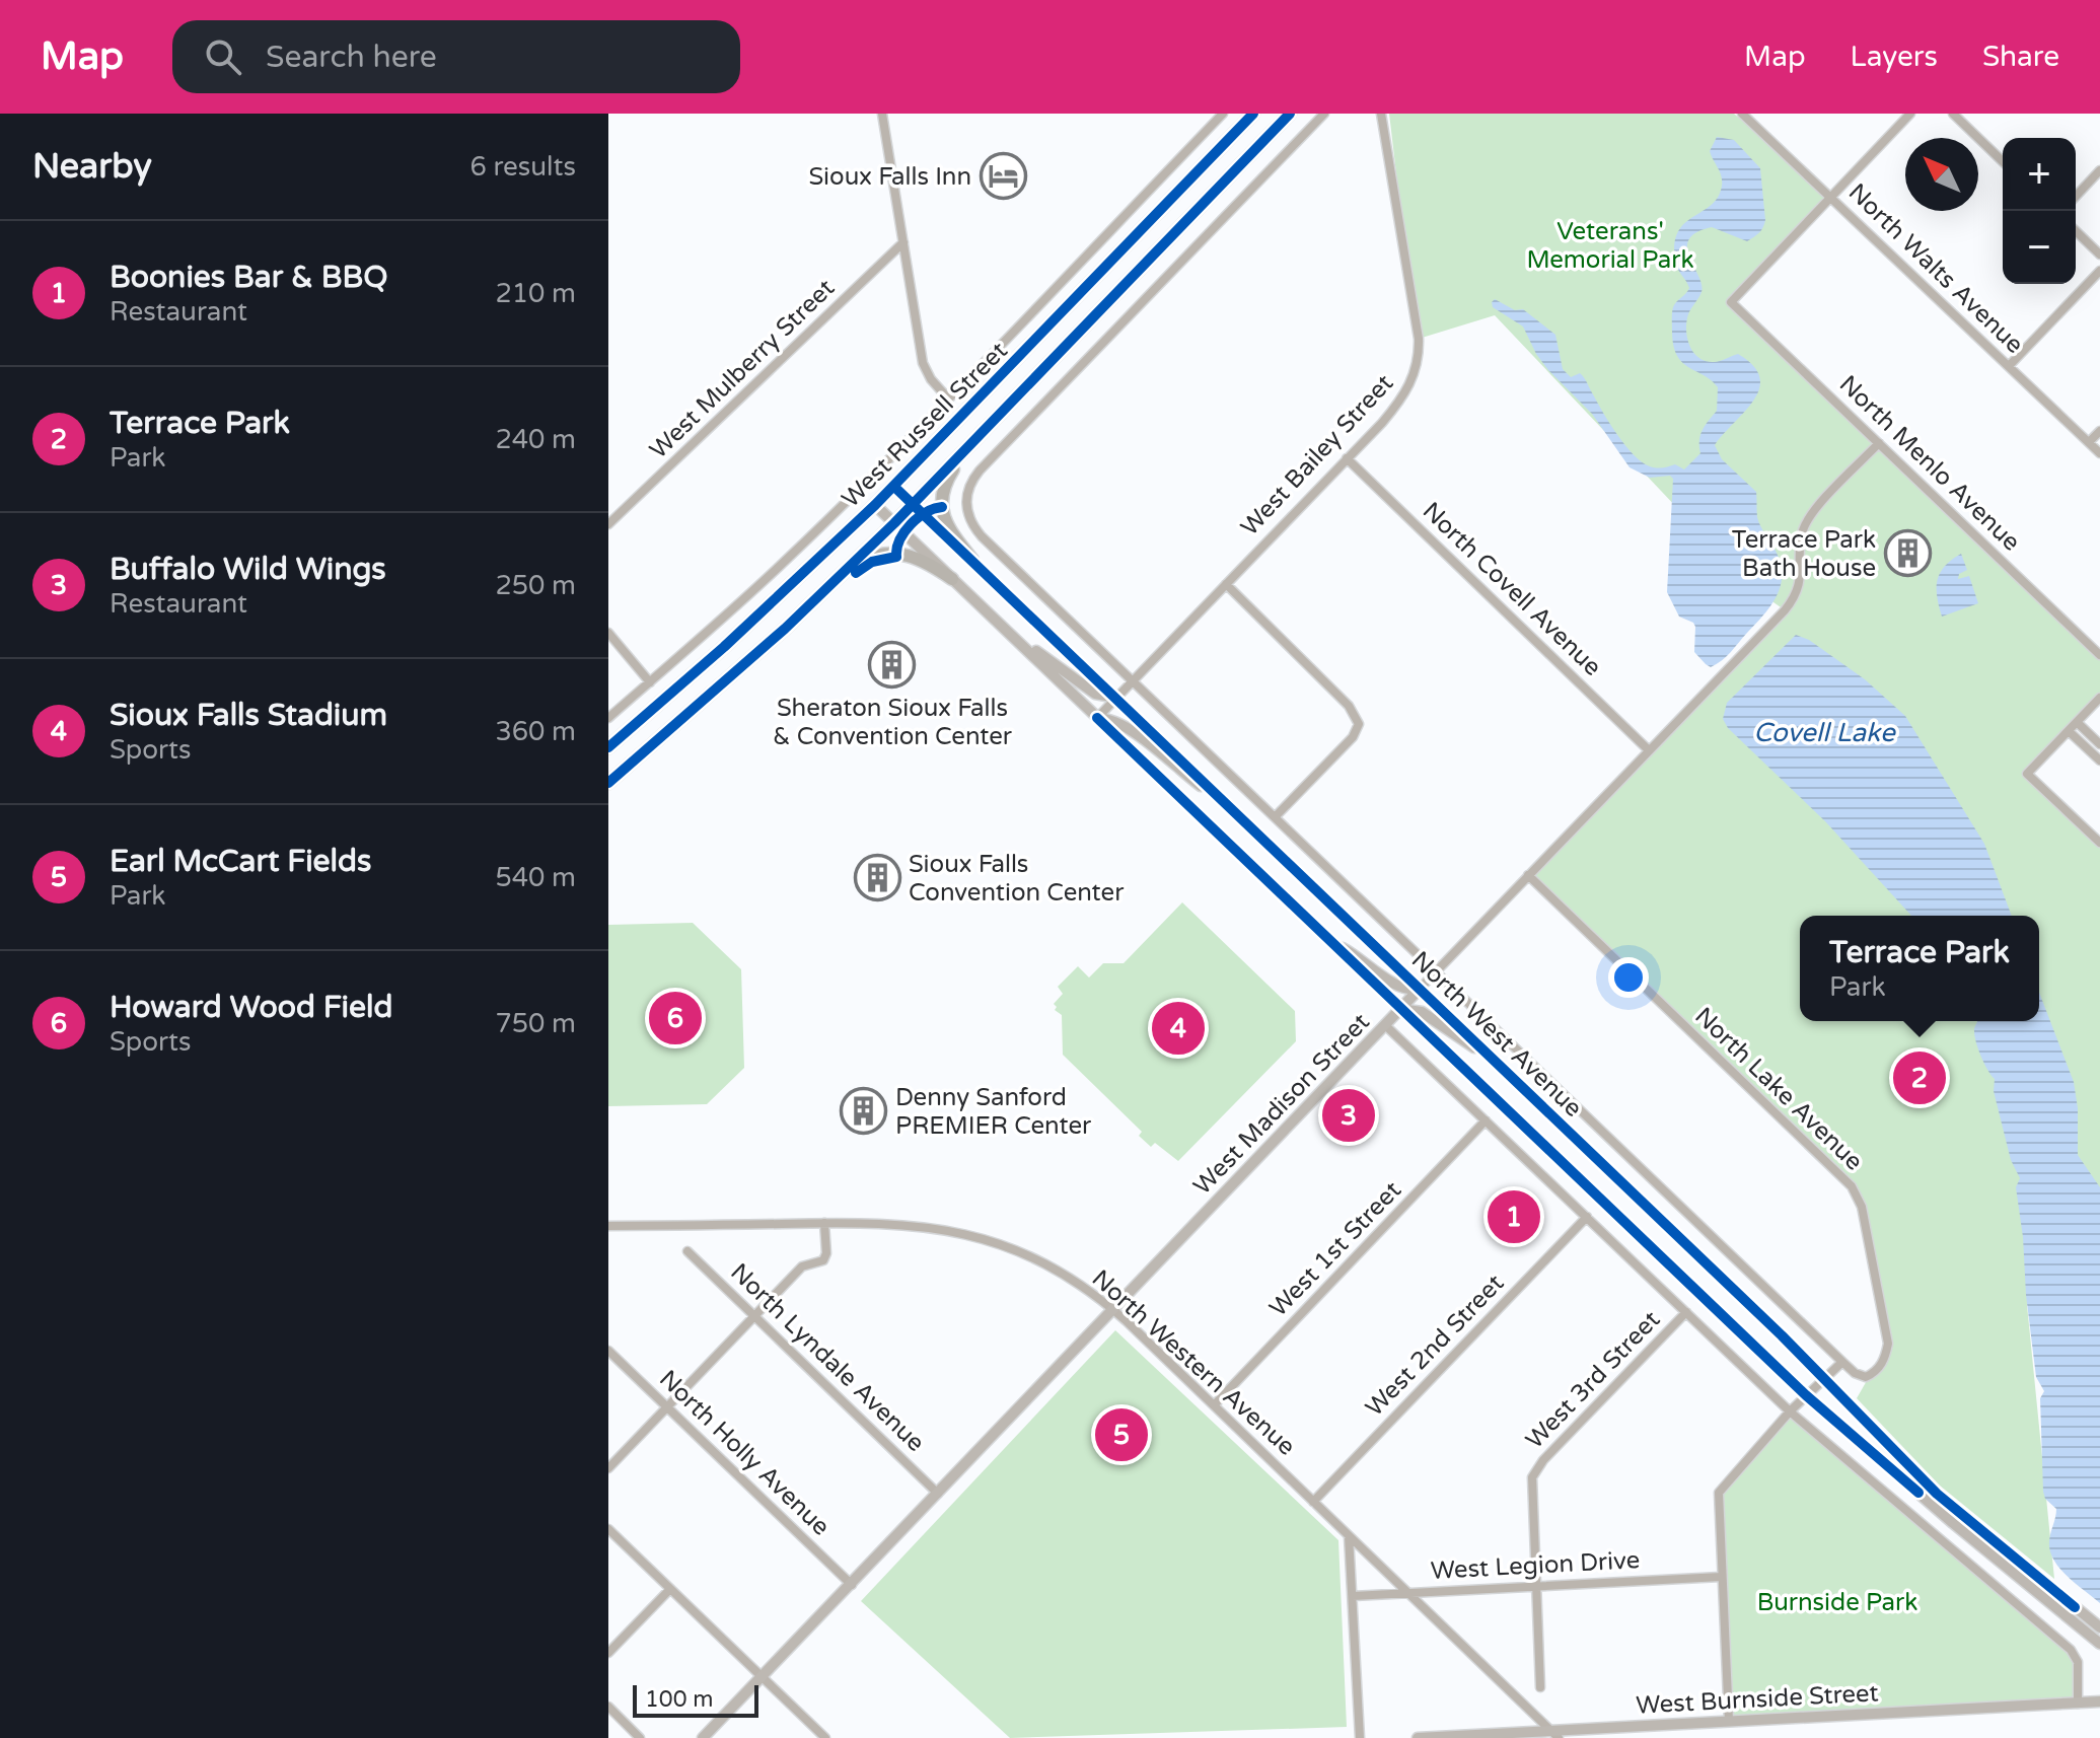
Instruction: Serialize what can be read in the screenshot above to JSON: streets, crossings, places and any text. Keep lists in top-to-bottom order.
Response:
{
  "streets": {
    "highway": ["West Russell Street"],
    "main road": ["North West Avenue", "West Madison Street", "West Burnside Street"],
    "street": [
      "North Walts Avenue",
      "West Mulberry Street",
      "West Bailey Street",
      "North Menlo Avenue",
      "North Covell Avenue",
      "North Lake Avenue",
      "West 1st Street",
      "West 2nd Street",
      "North Lyndale Avenue",
      "North Western Avenue",
      "West 3rd Street",
      "North Holly Avenue",
      "West Legion Drive"
    ]
  },
  "crossings": [
    ["North Walts Avenue", "North Menlo Avenue"],
    ["West Russell Street", "North West Avenue"],
    ["West Bailey Street", "North Covell Avenue"],
    ["West Bailey Street", "North West Avenue"],
    ["North Menlo Avenue", "West Madison Street"],
    ["North Covell Avenue", "West Madison Street"],
    ["North West Avenue", "North Lake Avenue"],
    ["North West Avenue", "West Madison Street"],
    ["North Lake Avenue", "West Madison Street"],
    ["West Madison Street", "North Lyndale Avenue"],
    ["West Madison Street", "North Western Avenue"],
    ["West Madison Street", "North Holly Avenue"],
    ["West 1st Street", "North Western Avenue"],
    ["West 2nd Street", "North Western Avenue"],
    ["North Western Avenue", "West Legion Drive"],
    ["North Western Avenue", "West Burnside Street"],
    ["West 3rd Street", "West Legion Drive"]
  ],
  "water": ["Covell Lake"],
  "parks": ["Veterans' Memorial Park", "Burnside Park"],
  "places": {
    "hotel": ["Sioux Falls Inn"],
    "building": [
      "Terrace Park Bath House",
      "Sheraton Sioux Falls & Convention Center",
      "Sioux Falls Convention Center",
      "Denny Sanford PREMIER Center"
    ]
  },
  "scale_bar": "100 m",
  "north": "top left",
  "page": {
    "header": "Map",
    "search": "Search here",
    "nav": ["Map", "Layers", "Share"],
    "heading": ["Nearby", "6 results"],
    "map_buttons": ["+", "−"],
    "list": [
      {
        "mark": "1",
        "name": "Boonies Bar & BBQ",
        "note": "Restaurant",
        "value": "210 m"
      },
      {
        "mark": "2",
        "name": "Terrace Park",
        "note": "Park",
        "value": "240 m"
      },
      {
        "mark": "3",
        "name": "Buffalo Wild Wings",
        "note": "Restaurant",
        "value": "250 m"
      },
      {
        "mark": "4",
        "name": "Sioux Falls Stadium",
        "note": "Sports",
        "value": "360 m"
      },
      {
        "mark": "5",
        "name": "Earl McCart Fields",
        "note": "Park",
        "value": "540 m"
      },
      {
        "mark": "6",
        "name": "Howard Wood Field",
        "note": "Sports",
        "value": "750 m"
      }
    ],
    "popup": ["Terrace Park", "Park"],
    "pins": [
      "6",
      "4",
      "2",
      "3",
      "1",
      "5"
    ],
    "scale": "100 m"
  }
}
